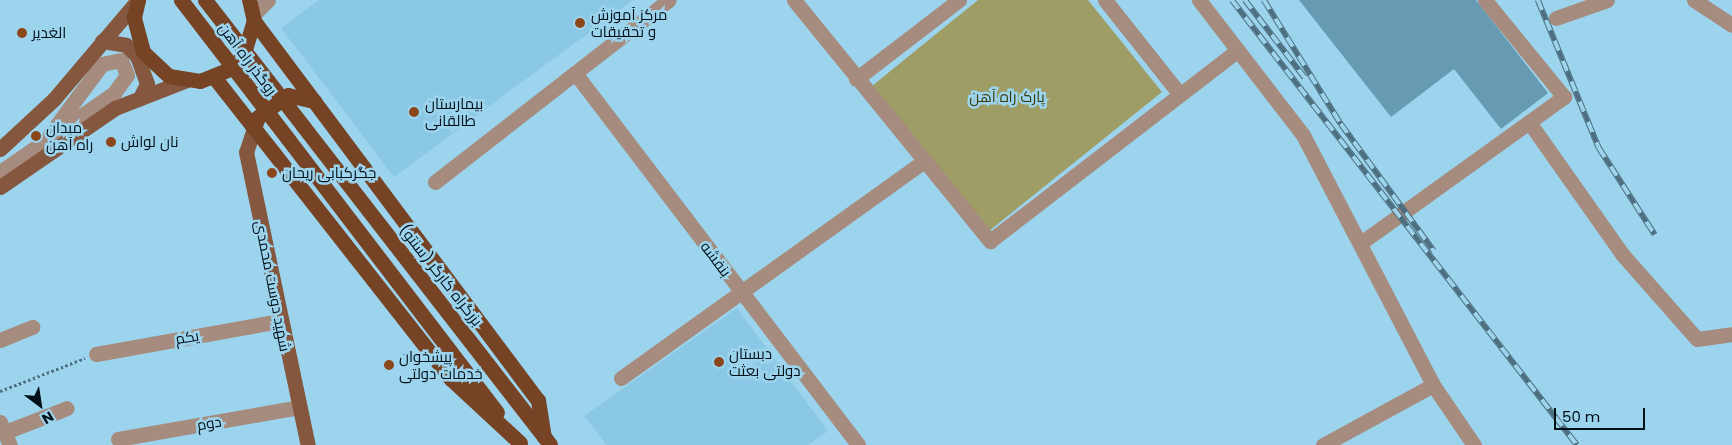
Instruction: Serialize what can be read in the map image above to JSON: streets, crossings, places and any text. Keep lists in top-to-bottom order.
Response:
{
  "streets": {
    "highway": ["روگذر راه آهن", "بزرگراه کارگر (سنتو)"],
    "main road": ["شهید دوست محمدی"],
    "street": ["بنفشه", "یکم", "دوم"]
  },
  "crossings": [
    ["روگذر راه آهن", "بزرگراه کارگر (سنتو)"],
    ["شهید دوست محمدی", "یکم"],
    ["شهید دوست محمدی", "دوم"]
  ],
  "parks": ["پارک راه آهن"],
  "places": [
    "مرکز آموزش و تحقیقات",
    "الغدیر",
    "بیمارستان طالقانی",
    "میدان راه آهن",
    "نان لواش",
    "جگرکبابی ریحان",
    "دبستان دولتی بعثت",
    "پیشخوان خدمات دولتی"
  ],
  "scale_bar": "50 m",
  "north": "bottom right"
}
